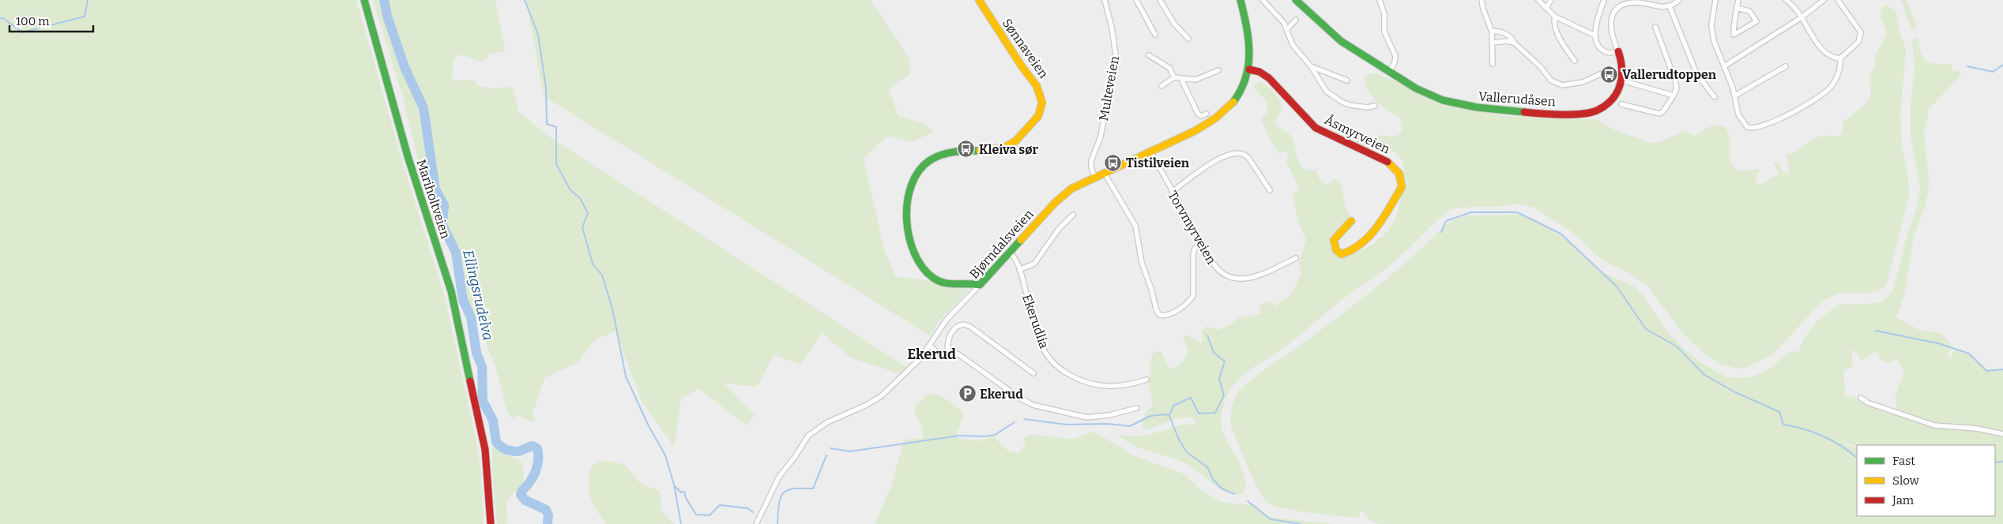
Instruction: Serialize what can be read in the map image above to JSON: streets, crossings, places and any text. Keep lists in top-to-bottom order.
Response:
{
  "streets": {
    "street": [
      "Sønnaveien",
      "Multeveien",
      "Vallerudåsen",
      "Åsmyrveien",
      "Mariholtveien",
      "Torvmyrveien",
      "Bjørndalsveien",
      "Ekerudlia"
    ]
  },
  "crossings": [
    ["Sønnaveien", "Bjørndalsveien"],
    ["Multeveien", "Bjørndalsveien"],
    ["Åsmyrveien", "Bjørndalsveien"],
    ["Torvmyrveien", "Bjørndalsveien"],
    ["Bjørndalsveien", "Ekerudlia"]
  ],
  "districts": ["Ekerud"],
  "water": ["Ellingsrudelva"],
  "places": {
    "bus stop": ["Vallerudtoppen", "Kleiva sør", "Tistilveien"],
    "parking": ["Ekerud"]
  },
  "legend": ["Fast", "Slow", "Jam"],
  "scale_bar": "100 m"
}
